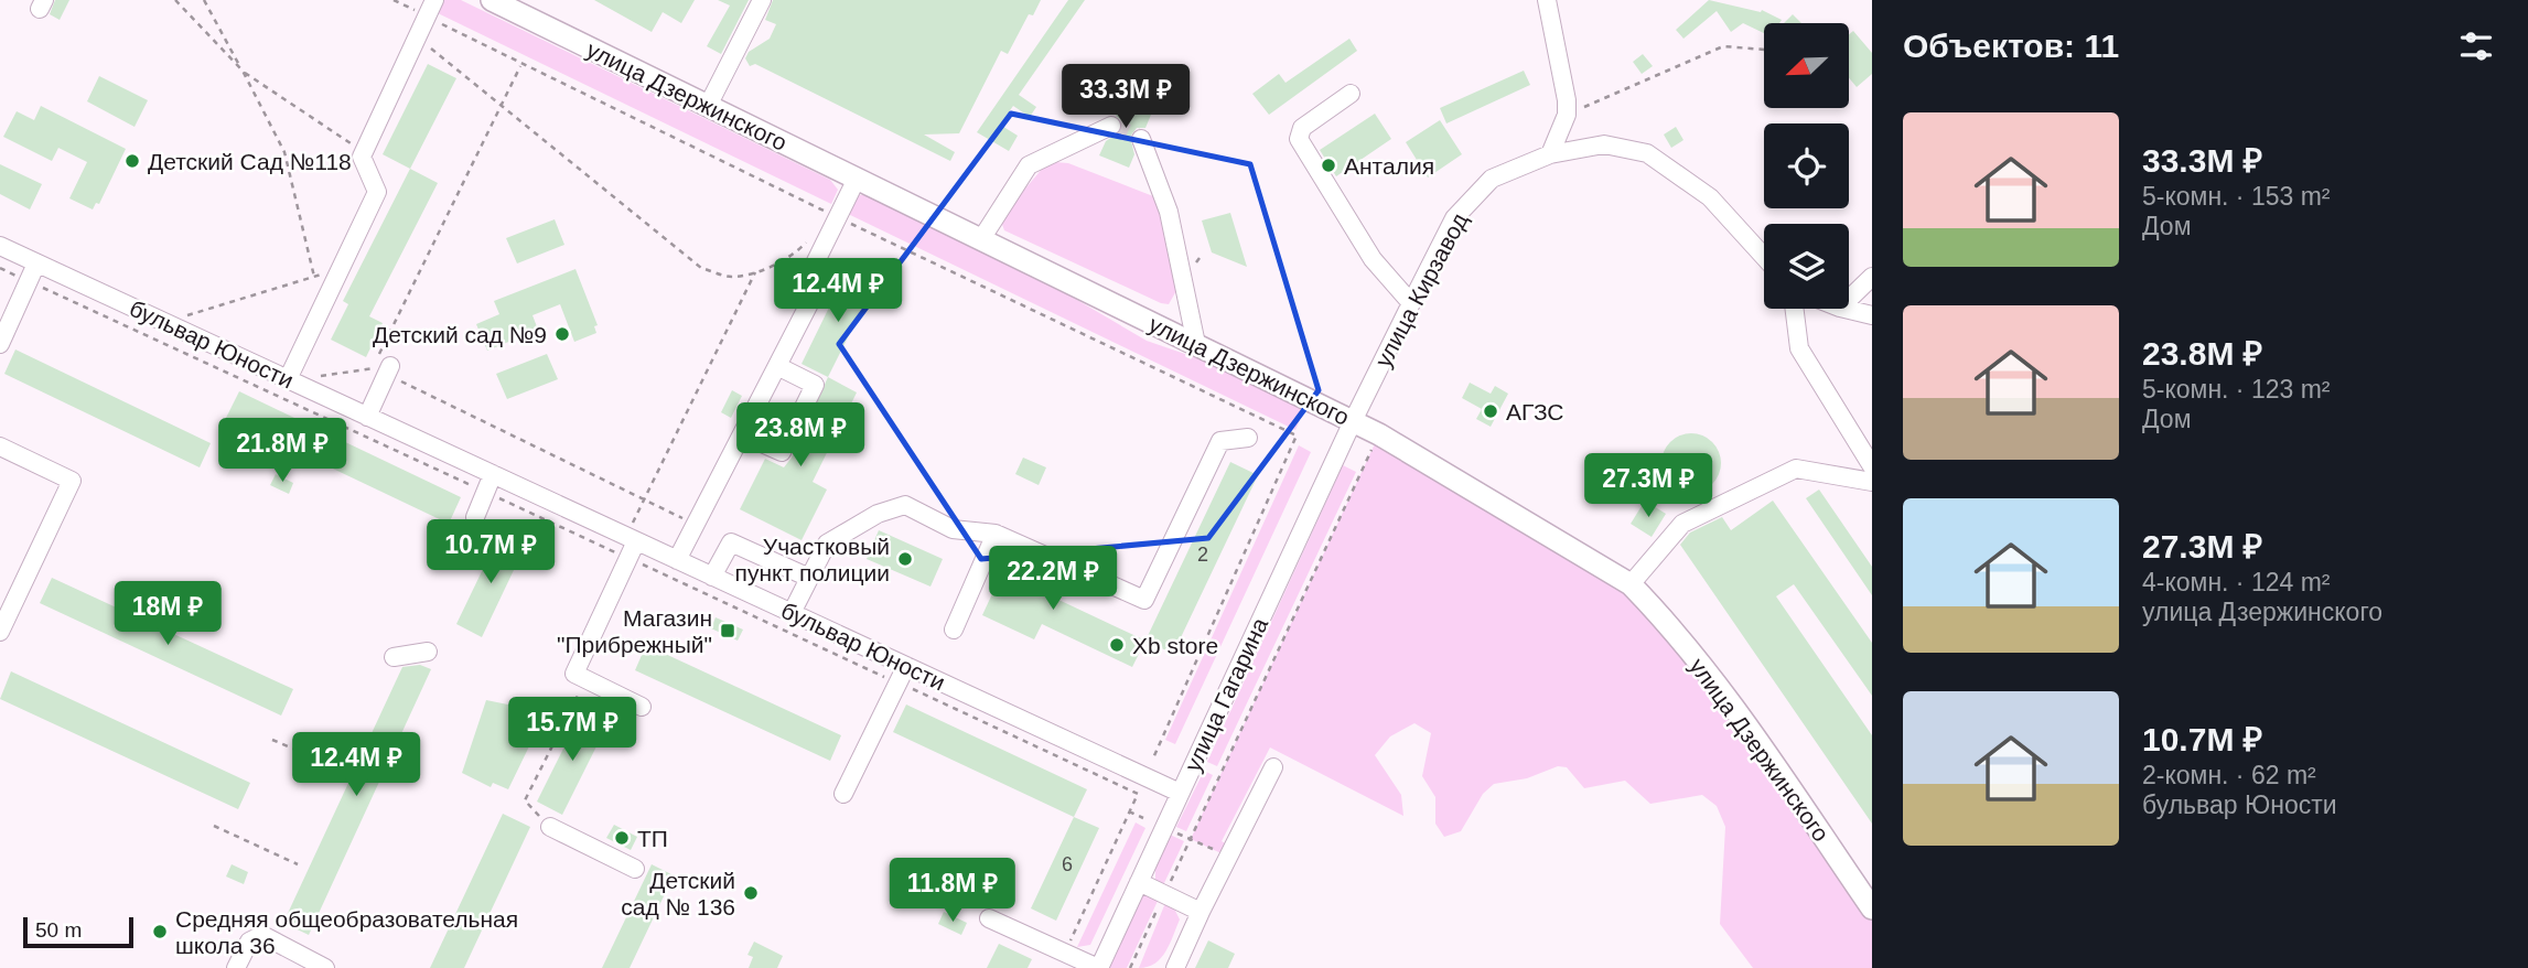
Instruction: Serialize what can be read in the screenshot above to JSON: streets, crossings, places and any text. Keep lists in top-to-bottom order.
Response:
{
  "streets": {
    "main road": ["улица Дзержинского"],
    "street": ["улица Кирзавод", "бульвар Юности", "улица Гагарина"]
  },
  "crossings": [
    ["улица Дзержинского", "улица Кирзавод"],
    ["улица Дзержинского", "улица Гагарина"],
    ["улица Кирзавод", "улица Гагарина"],
    ["бульвар Юности", "улица Гагарина"]
  ],
  "places": {
    "other": [
      "Детский Сад №118",
      "Анталия",
      "Детский сад №9",
      "АГЗС",
      "Участковый пункт полиции",
      "Xb store",
      "ТП",
      "Детский сад № 136",
      "Средняя общеобразовательная школа 36"
    ],
    "transit": ["Магазин \"Прибрежный\""]
  },
  "house_numbers": ["2", "6"],
  "scale_bar": "50 m",
  "north": "bottom left",
  "page": {
    "heading": "Объектов: 11",
    "price": [
      "33.3M ₽",
      "12.4M ₽",
      "23.8M ₽",
      "21.8M ₽",
      "27.3M ₽",
      "10.7M ₽",
      "22.2M ₽",
      "18M ₽",
      "15.7M ₽",
      "12.4M ₽",
      "11.8M ₽"
    ],
    "list": [
      {
        "name": "33.3M ₽",
        "note": "5-комн. · 153 m² · Дом"
      },
      {
        "name": "23.8M ₽",
        "note": "5-комн. · 123 m² · Дом"
      },
      {
        "name": "27.3M ₽",
        "note": "4-комн. · 124 m² · улица Дзержинского"
      },
      {
        "name": "10.7M ₽",
        "note": "2-комн. · 62 m² · бульвар Юности"
      }
    ],
    "scale": "50 m"
  }
}
